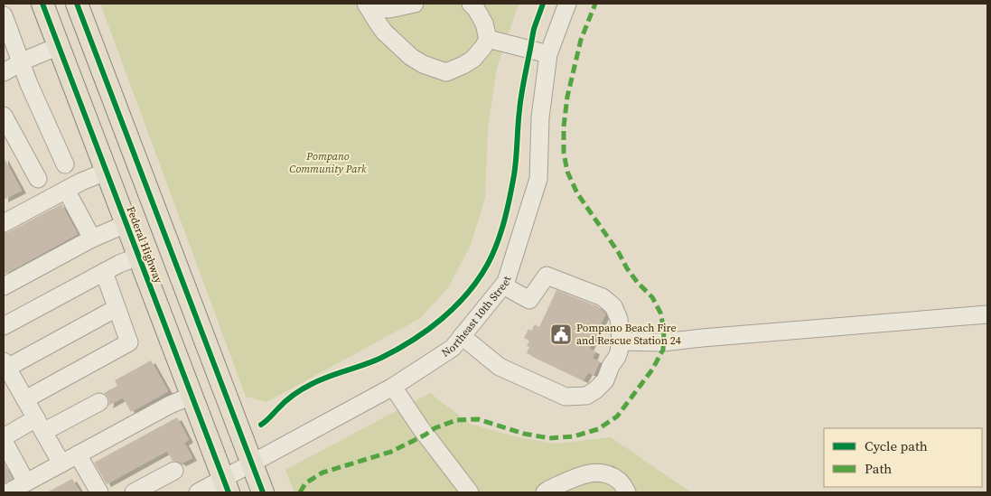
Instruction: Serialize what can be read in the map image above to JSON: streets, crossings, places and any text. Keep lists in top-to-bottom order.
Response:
{
  "streets": {
    "main road": ["Federal Highway"],
    "street": ["Northeast 10th Street"]
  },
  "crossings": [
    ["Federal Highway", "Northeast 10th Street"]
  ],
  "parks": ["Pompano Community Park"],
  "places": {
    "public building": ["Pompano Beach Fire and Rescue Station 24"]
  },
  "legend": ["Cycle path", "Path"]
}
